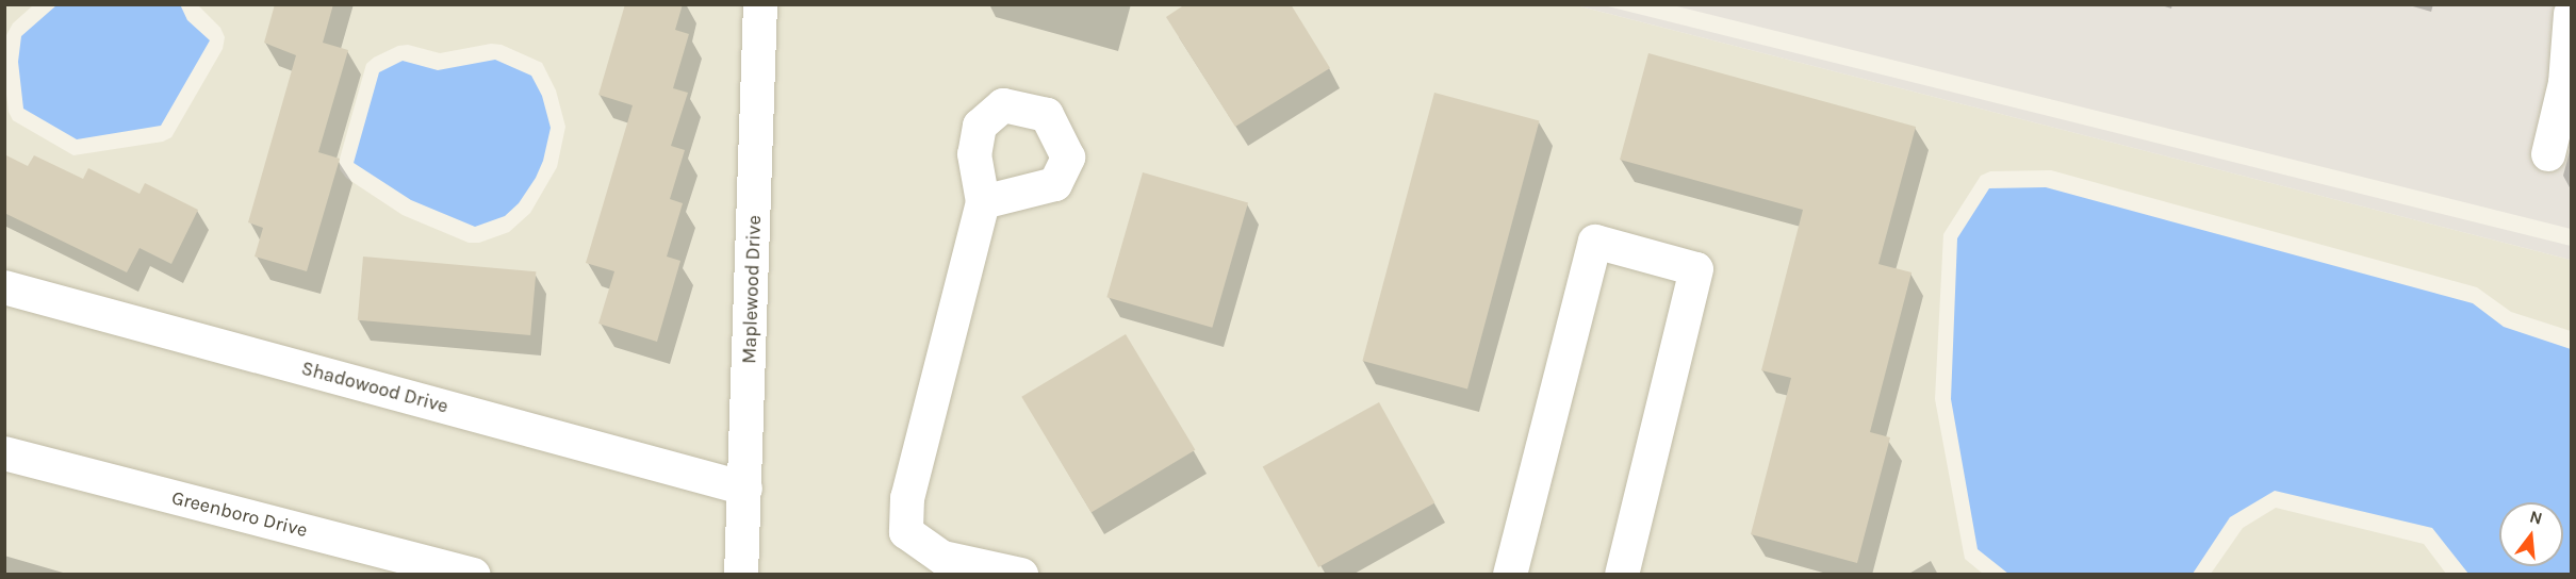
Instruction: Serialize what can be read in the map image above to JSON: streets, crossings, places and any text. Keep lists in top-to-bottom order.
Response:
{
  "streets": {
    "street": ["Maplewood Drive", "Shadowood Drive", "Greenboro Drive"]
  },
  "crossings": [
    ["Maplewood Drive", "Shadowood Drive"]
  ],
  "north": "top"
}
